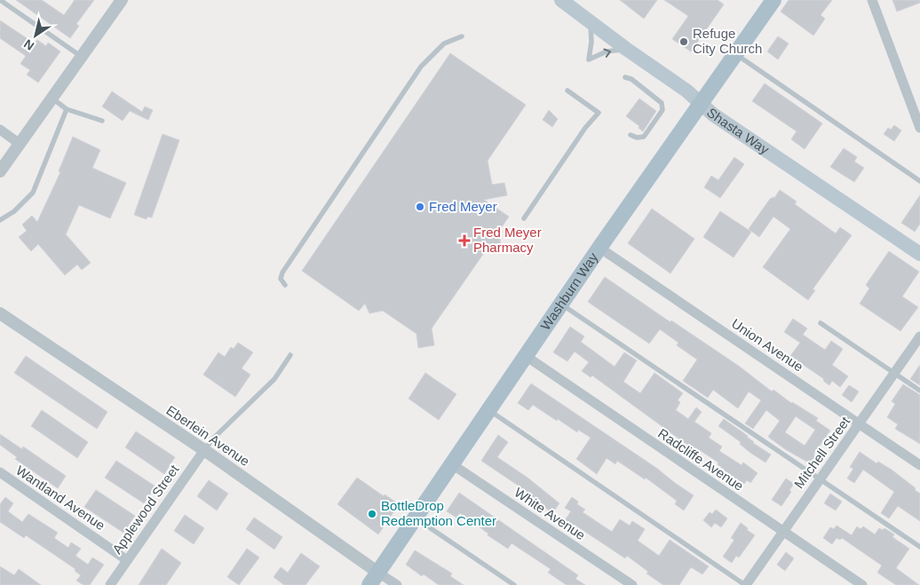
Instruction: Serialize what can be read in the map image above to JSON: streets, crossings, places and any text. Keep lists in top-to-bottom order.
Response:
{
  "streets": {
    "main road": ["Shasta Way", "Washburn Way"],
    "street": [
      "Union Avenue",
      "Eberlein Avenue",
      "Mitchell Street",
      "Radcliffe Avenue",
      "Wantland Avenue",
      "Applewood Street",
      "White Avenue"
    ]
  },
  "crossings": [
    ["Shasta Way", "Washburn Way"],
    ["Washburn Way", "Union Avenue"],
    ["Washburn Way", "Eberlein Avenue"],
    ["Washburn Way", "Radcliffe Avenue"],
    ["Washburn Way", "White Avenue"],
    ["Union Avenue", "Mitchell Street"],
    ["Eberlein Avenue", "Applewood Street"],
    ["Mitchell Street", "Radcliffe Avenue"],
    ["Wantland Avenue", "Applewood Street"]
  ],
  "places": {
    "other": ["Refuge City Church", "Fred Meyer", "BottleDrop Redemption Center"],
    "health": ["Fred Meyer Pharmacy"]
  },
  "north": "bottom left"
}
